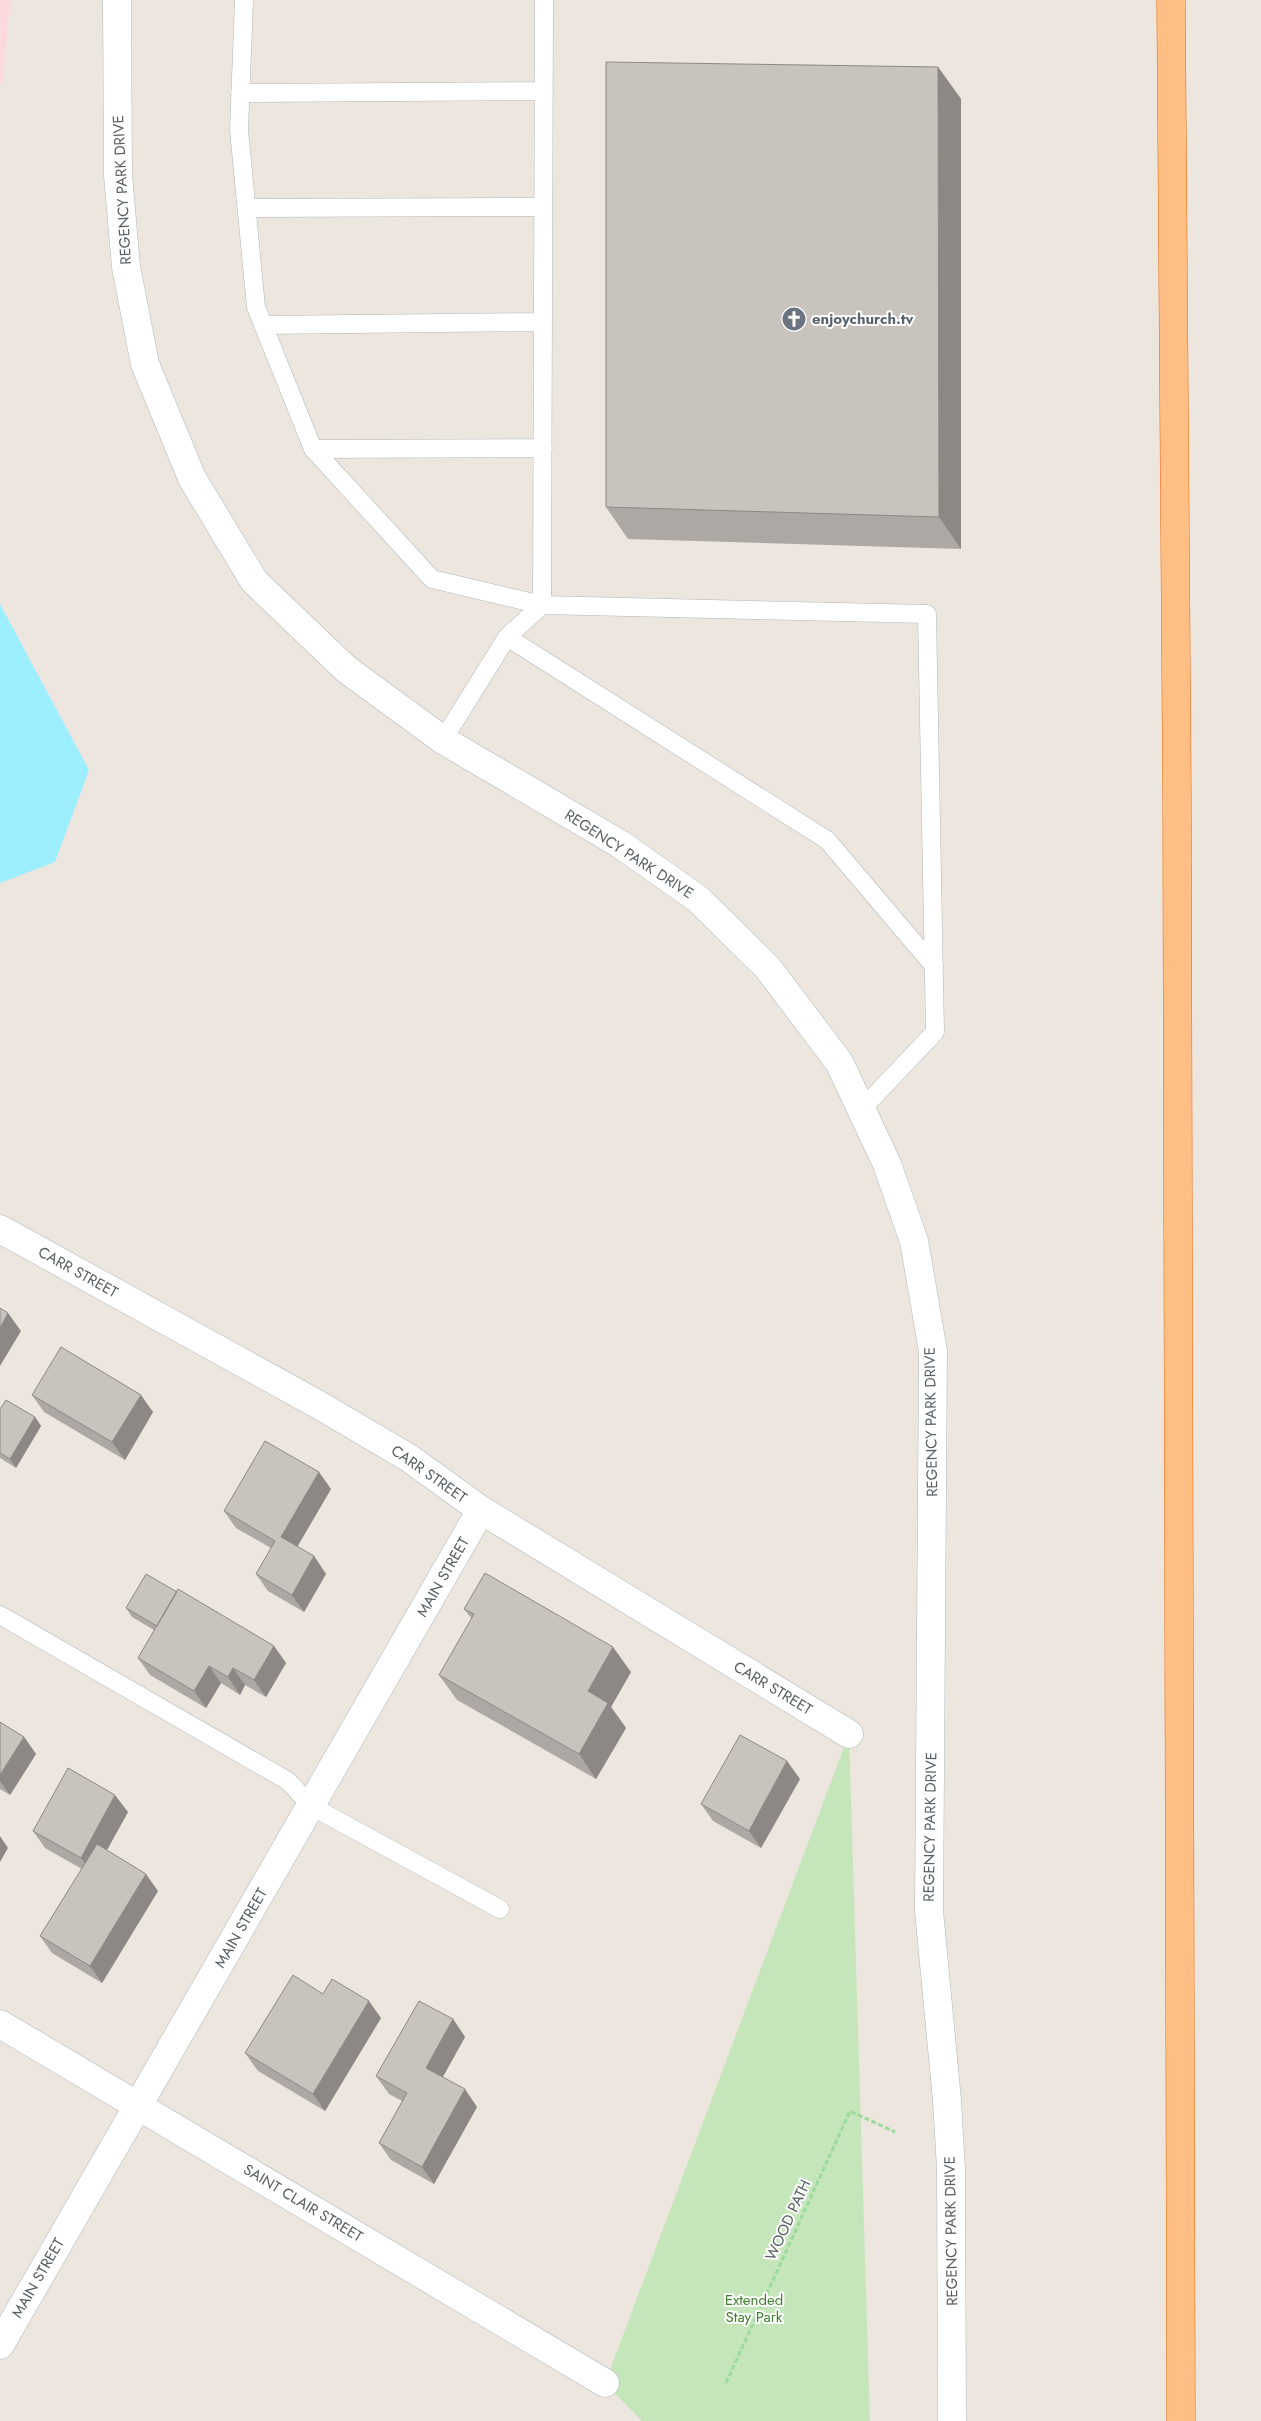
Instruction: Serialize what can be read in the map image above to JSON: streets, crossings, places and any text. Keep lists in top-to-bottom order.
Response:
{
  "streets": {
    "street": [
      "REGENCY PARK DRIVE",
      "CARR STREET",
      "MAIN STREET",
      "SAINT CLAIR STREET"
    ],
    "path": ["WOOD PATH"]
  },
  "crossings": [
    ["CARR STREET", "MAIN STREET"],
    ["MAIN STREET", "SAINT CLAIR STREET"]
  ],
  "parks": ["Extended Stay Park"],
  "places": {
    "church": ["enjoychurch.tv"]
  }
}
